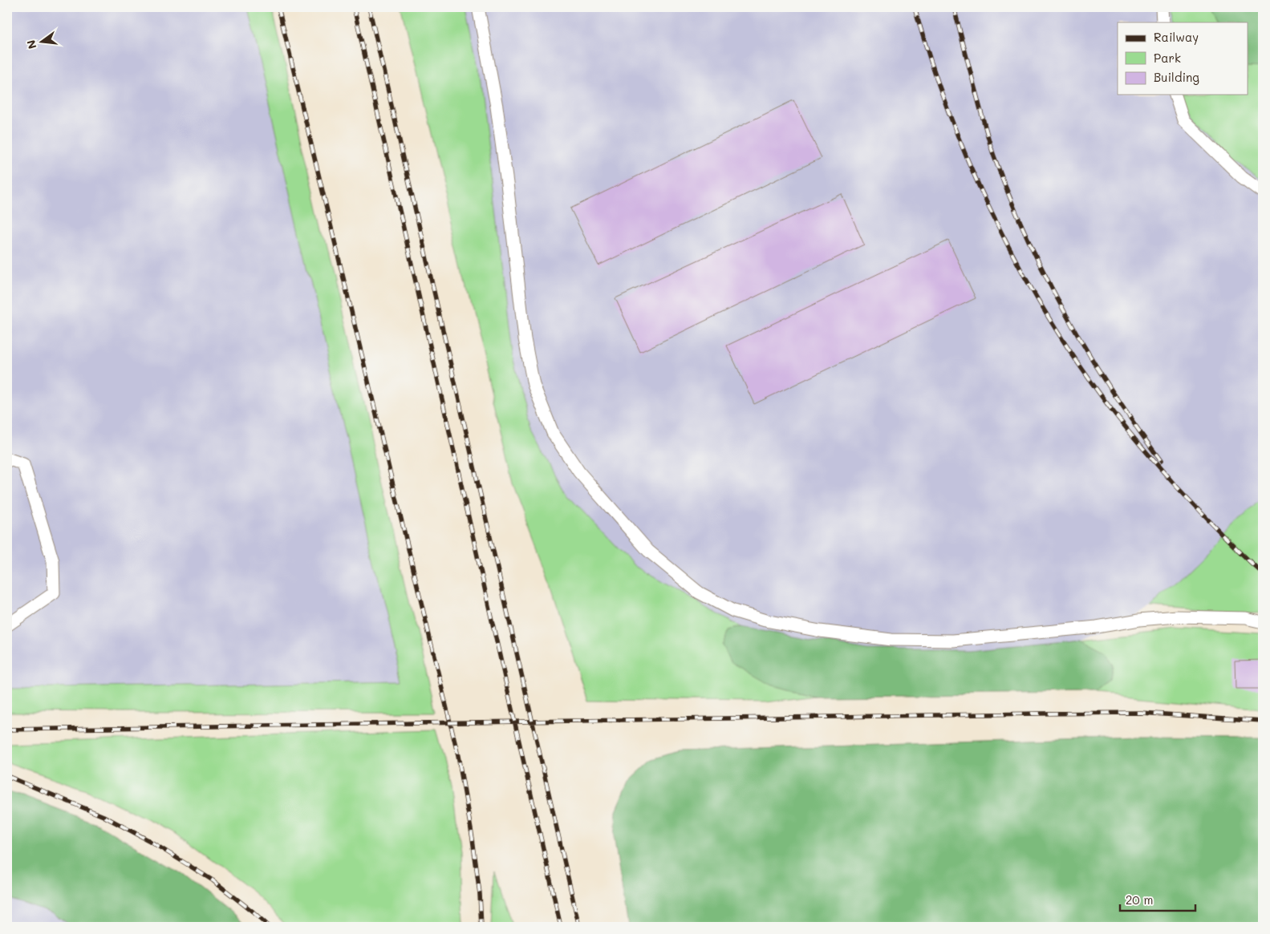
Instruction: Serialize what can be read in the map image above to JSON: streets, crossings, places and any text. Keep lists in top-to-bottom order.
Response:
{
  "legend": ["Railway", "Park", "Building"],
  "scale_bar": "20 m",
  "north": "left"
}
